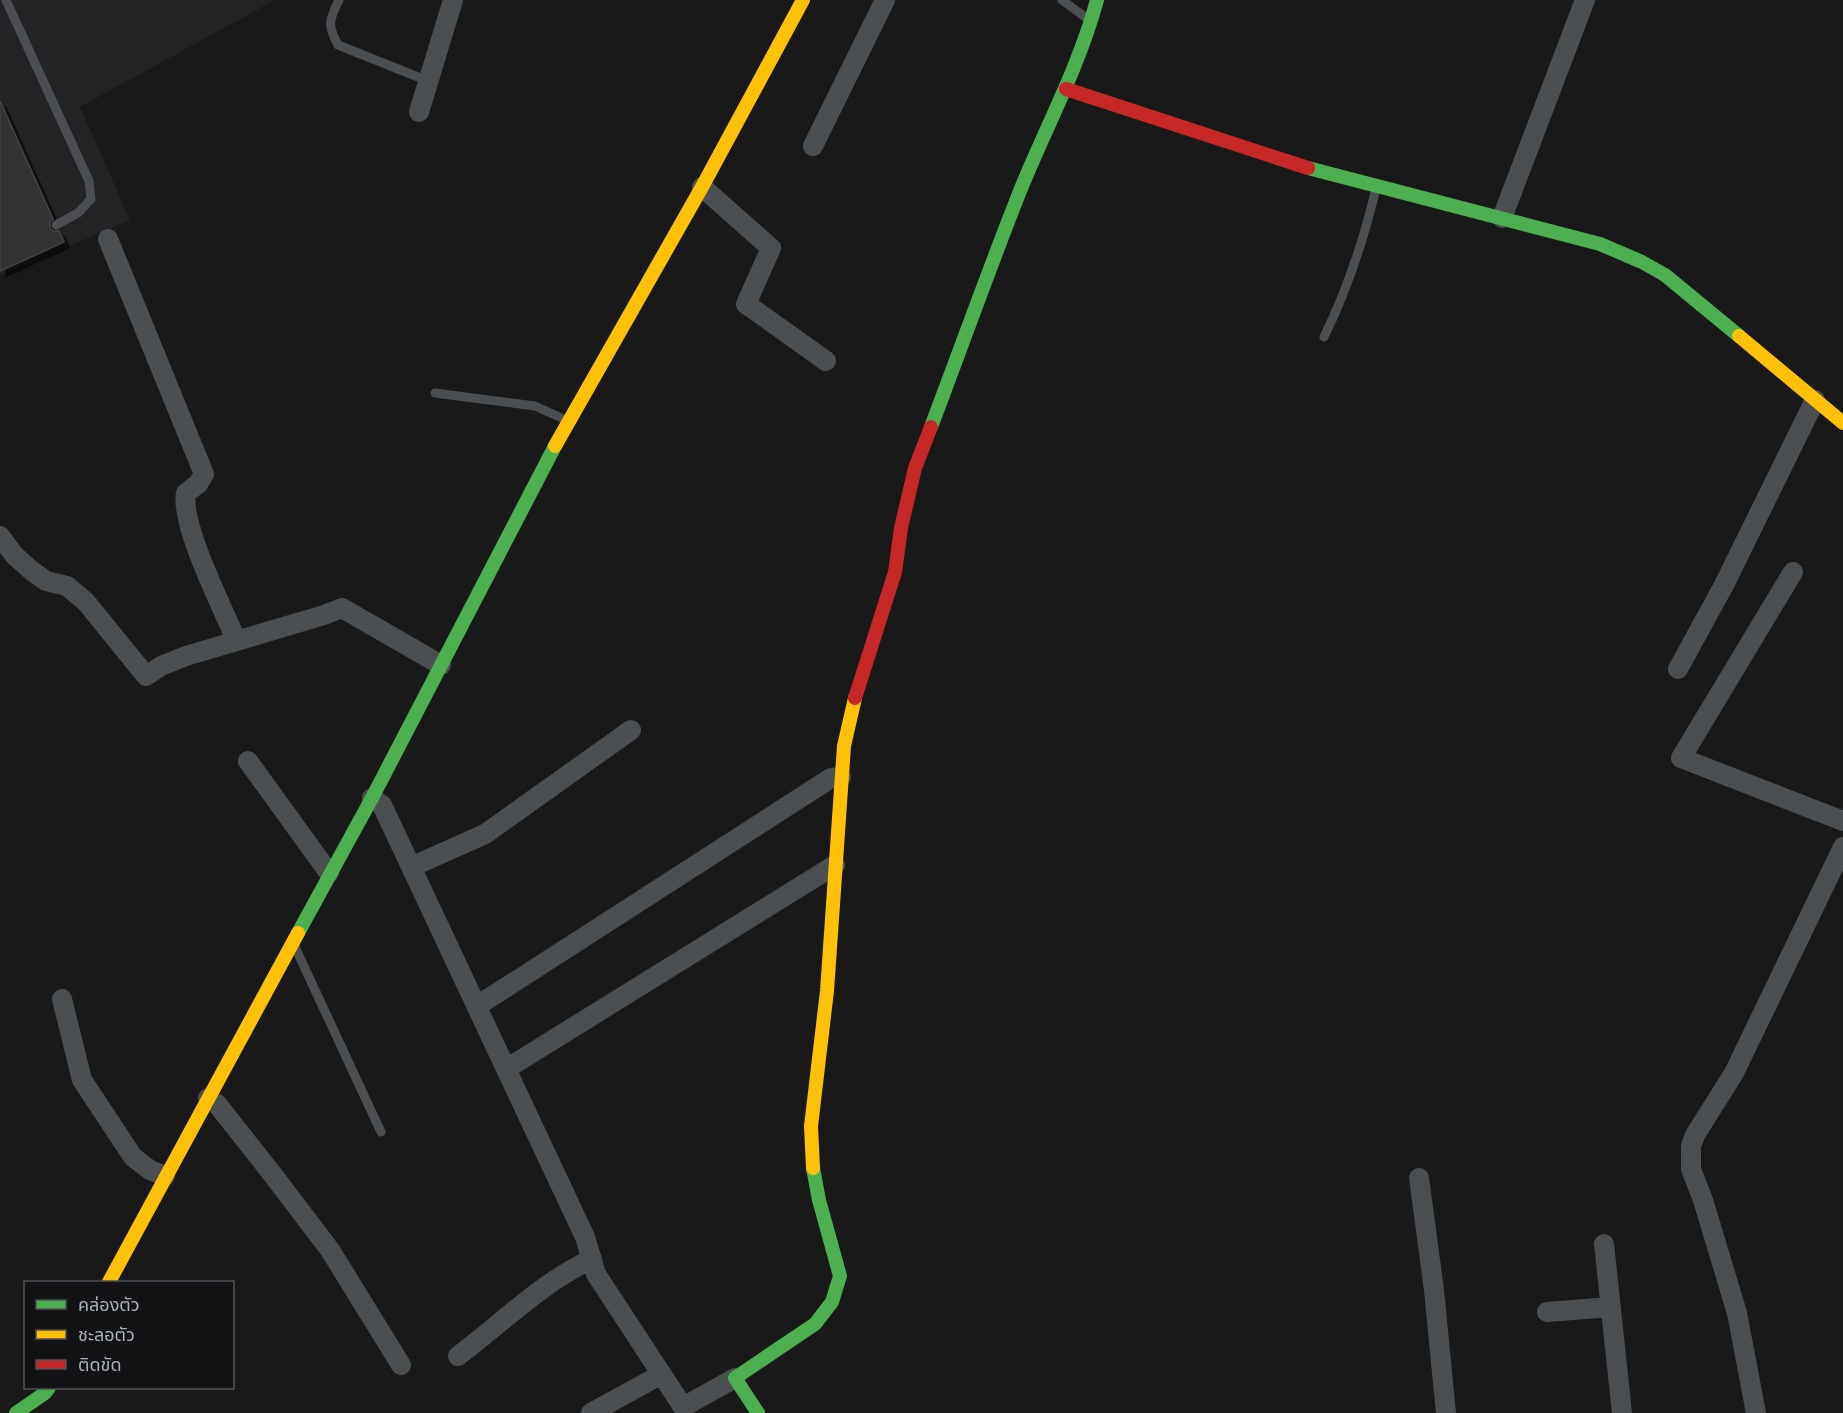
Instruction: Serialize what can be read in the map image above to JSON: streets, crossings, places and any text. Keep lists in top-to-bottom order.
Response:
{
  "legend": ["คล่องตัว", "ชะลอตัว", "ติดขัด"]
}
